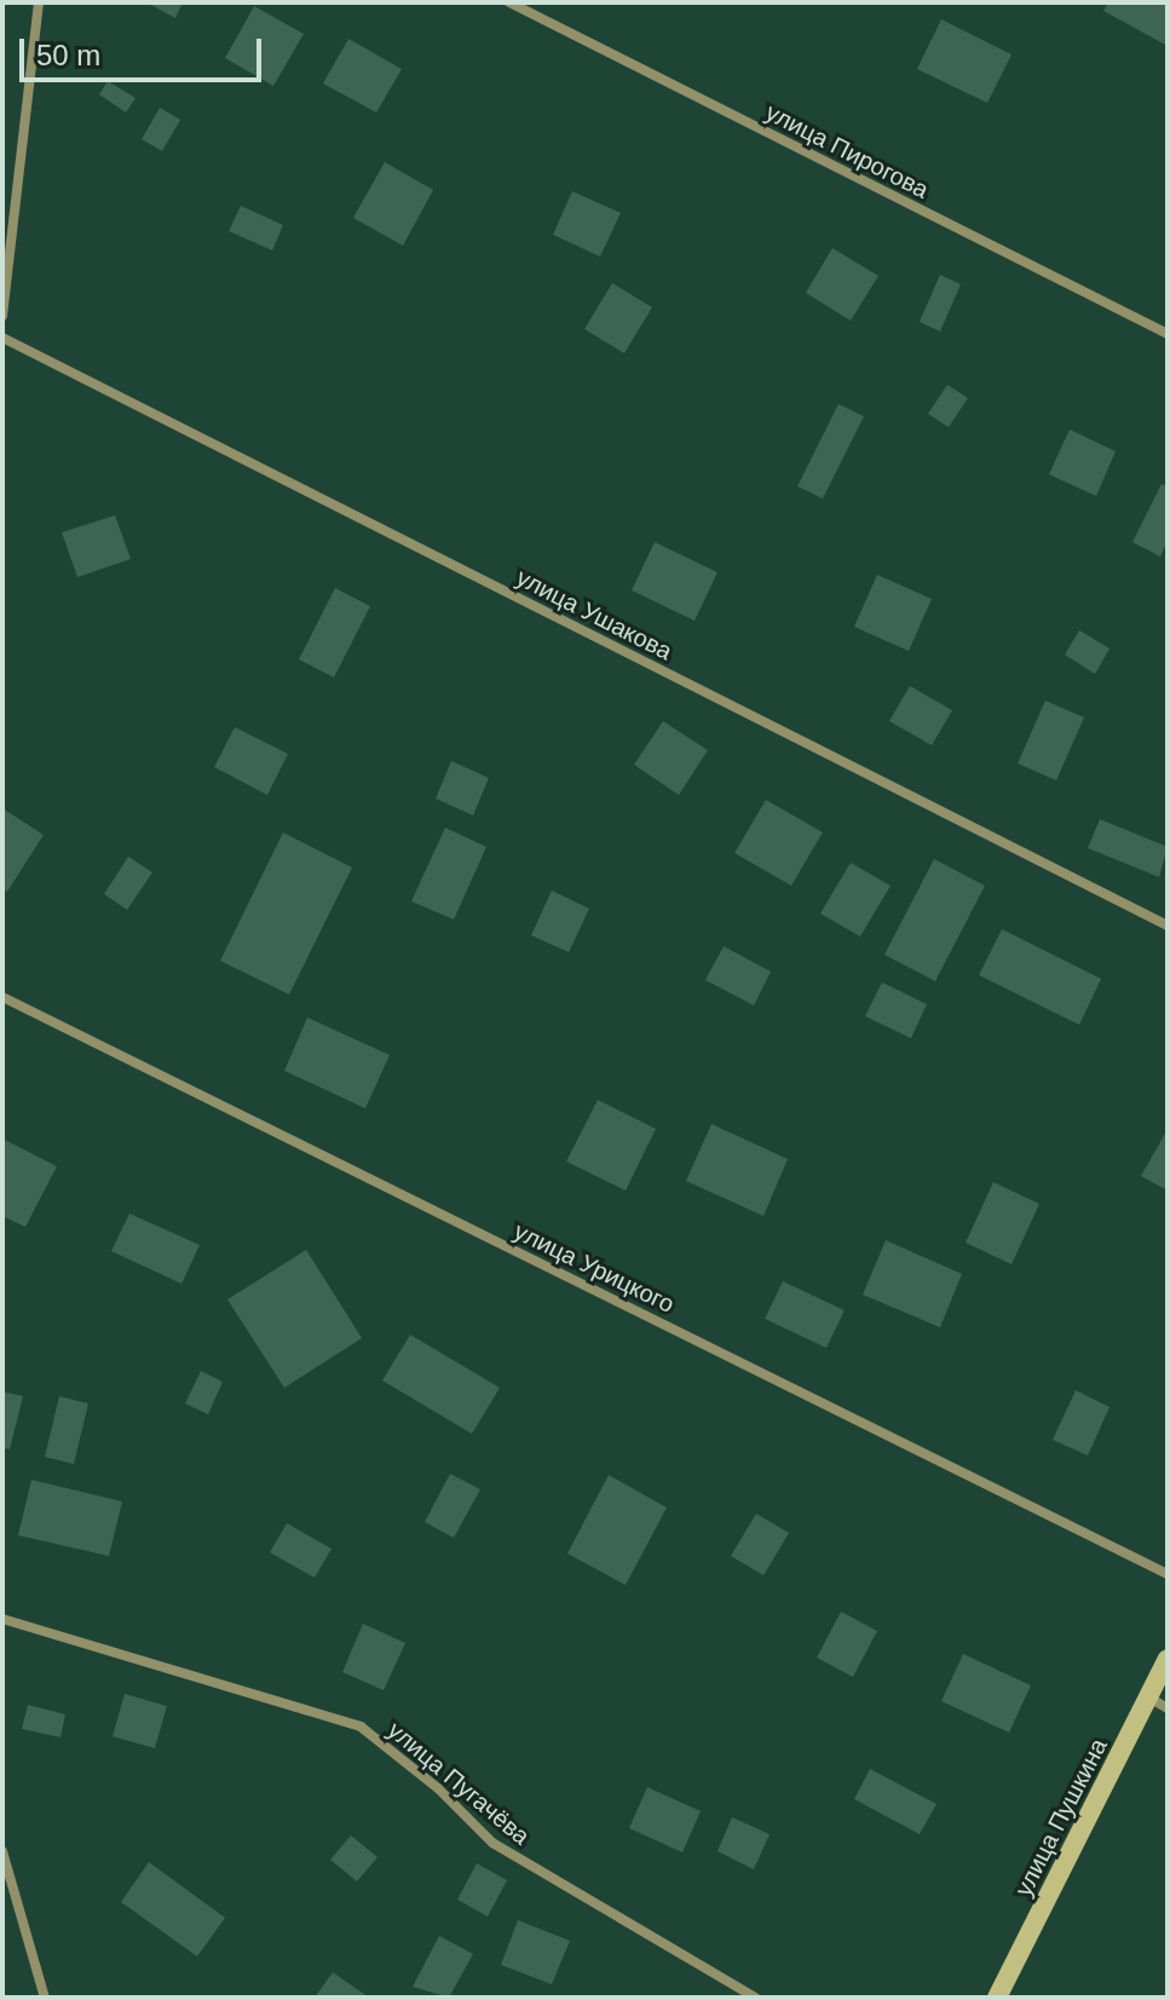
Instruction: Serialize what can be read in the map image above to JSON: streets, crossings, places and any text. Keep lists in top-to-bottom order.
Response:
{
  "streets": {
    "main road": ["улица Пушкина"],
    "street": [
      "улица Пирогова",
      "улица Ушакова",
      "улица Урицкого",
      "улица Пугачёва"
    ]
  },
  "scale_bar": "50 m"
}
